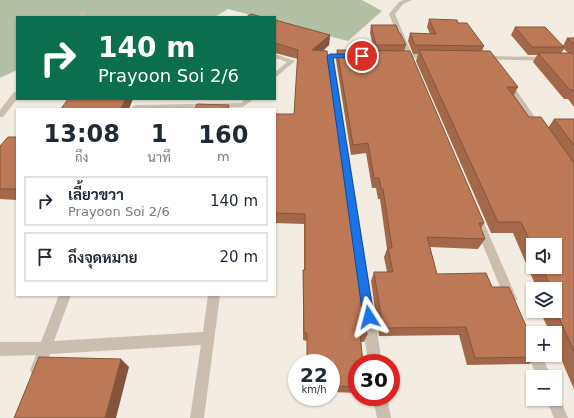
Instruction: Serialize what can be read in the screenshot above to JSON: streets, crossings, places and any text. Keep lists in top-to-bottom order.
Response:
{
  "page": {
    "turn": ["140 m", "Prayoon Soi 2/6"],
    "eta": [
      "13:08",
      "ถึง",
      "1",
      "นาที",
      "160",
      "m"
    ],
    "list": [
      {
        "name": "เลี้ยวขวา",
        "note": "Prayoon Soi 2/6",
        "value": "140 m"
      },
      {
        "name": "ถึงจุดหมาย",
        "value": "20 m"
      }
    ],
    "map_buttons": ["+", "−"],
    "speed": "22 km/h",
    "limit": "30"
  }
}
